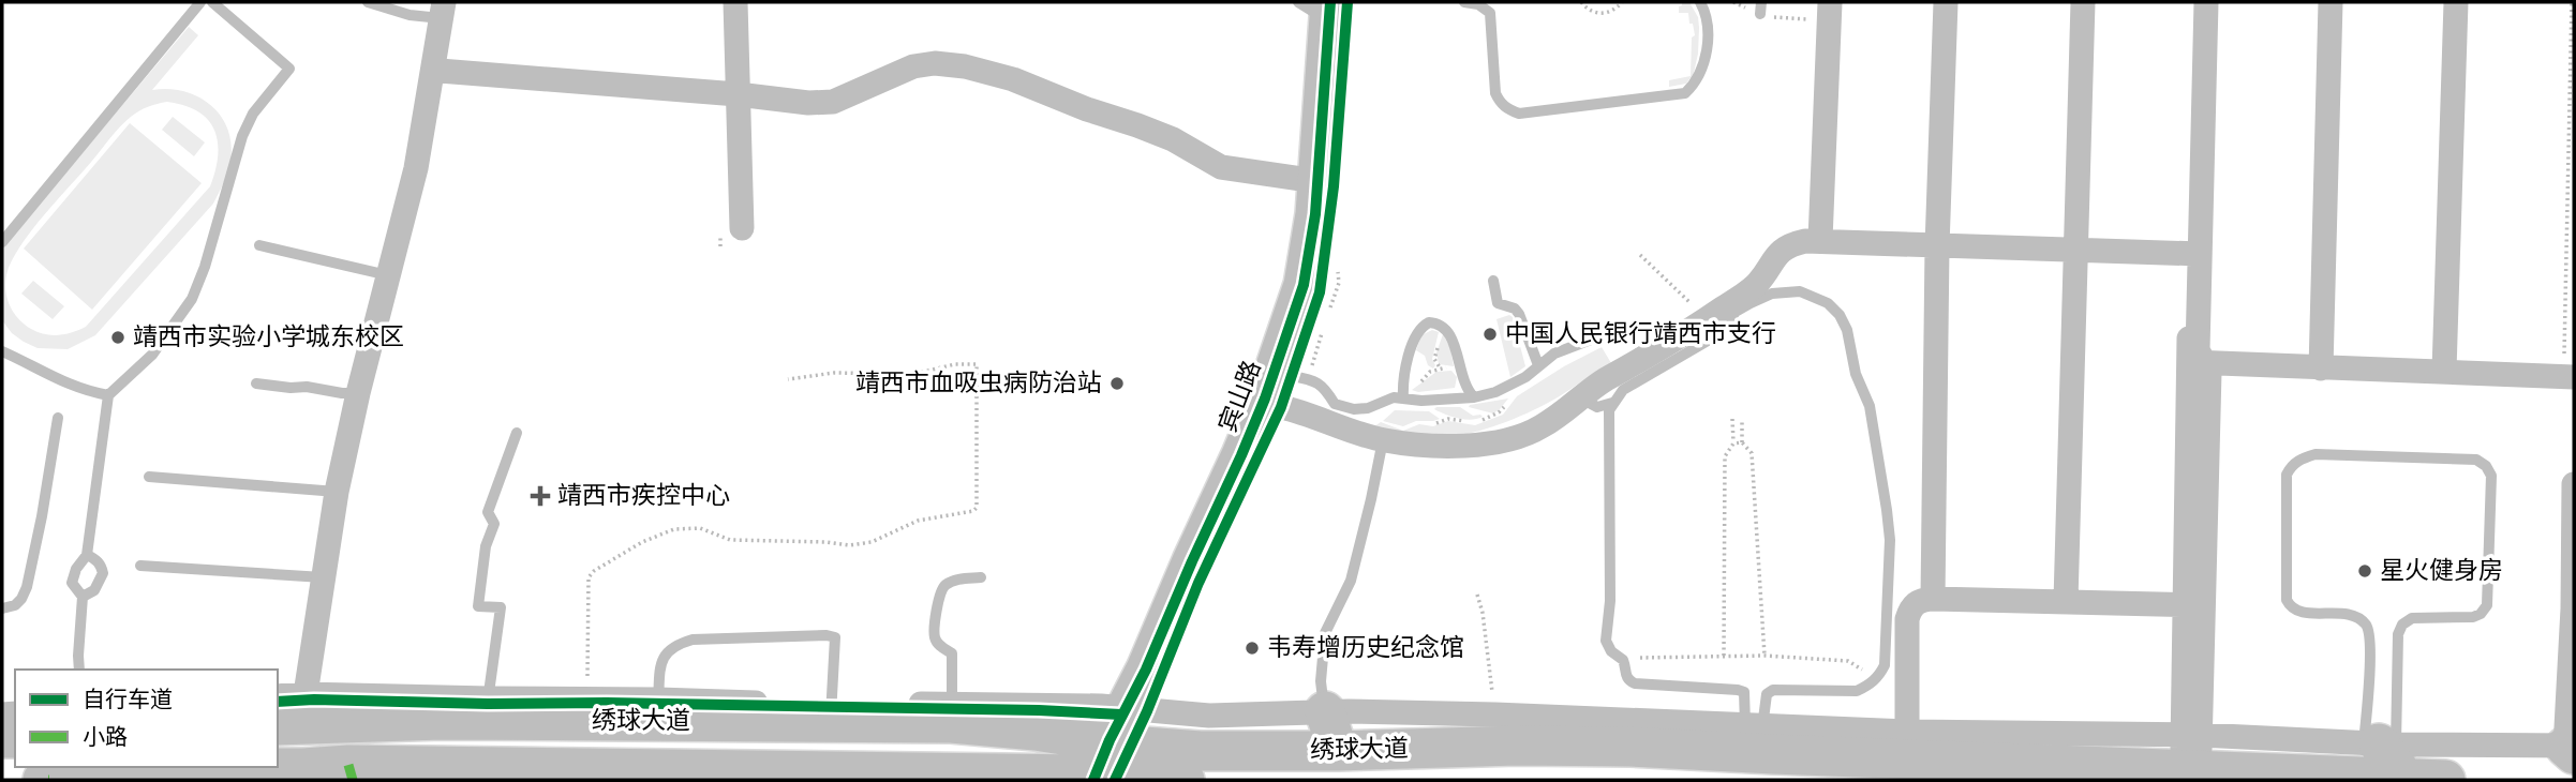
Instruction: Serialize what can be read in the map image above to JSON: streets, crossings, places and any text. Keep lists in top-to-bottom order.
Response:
{
  "streets": {
    "main road": ["宾山路", "绣球大道"]
  },
  "crossings": [
    ["宾山路", "绣球大道"]
  ],
  "places": {
    "other": [
      "中国人民银行靖西市支行",
      "靖西市实验小学城东校区",
      "靖西市血吸虫病防治站",
      "星火健身房",
      "韦寿增历史纪念馆"
    ],
    "health": ["靖西市疾控中心"]
  },
  "legend": ["自行车道", "小路"]
}
